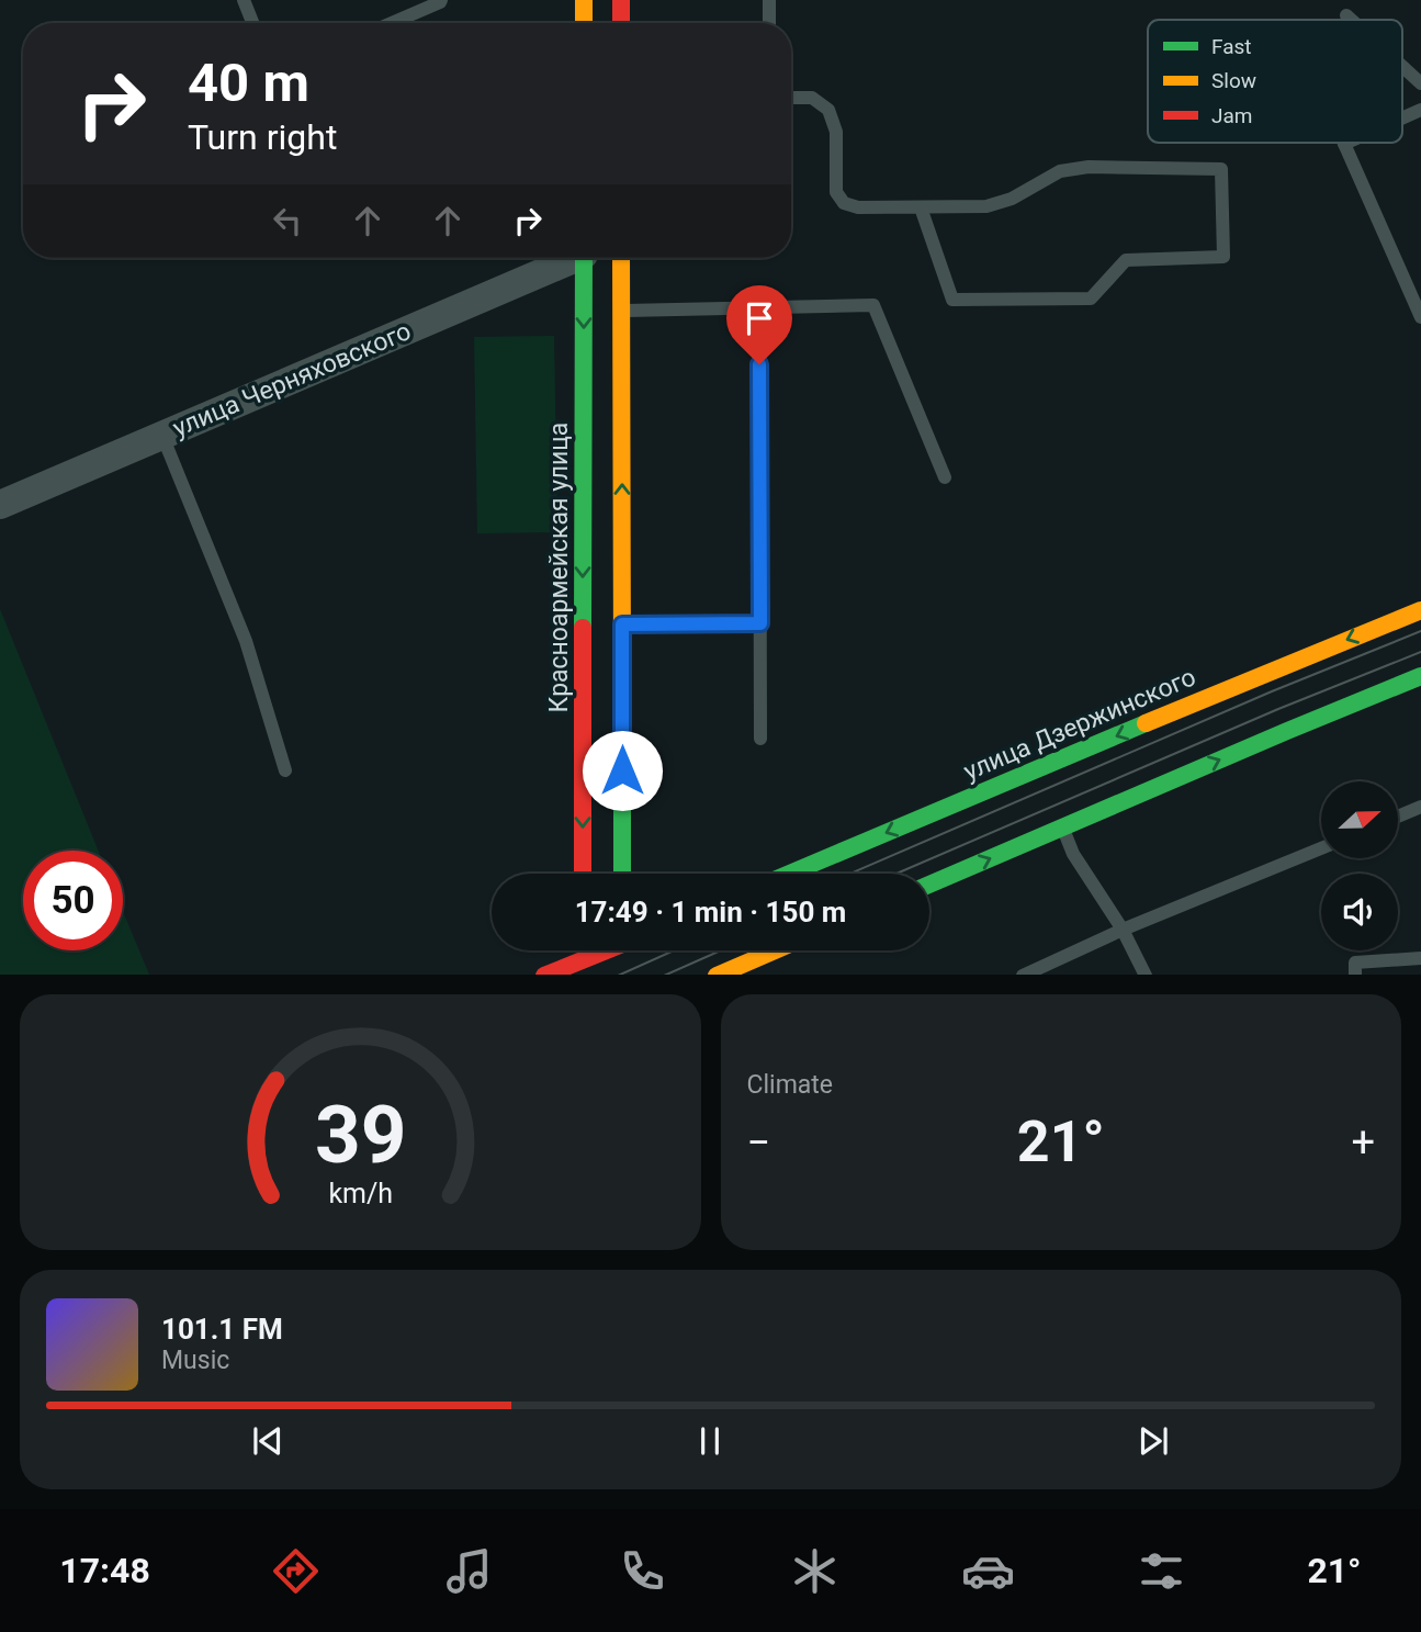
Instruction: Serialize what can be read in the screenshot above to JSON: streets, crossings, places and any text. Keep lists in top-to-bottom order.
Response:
{
  "streets": {
    "street": ["улица Черняховского", "Красноармейская улица", "улица Дзержинского"]
  },
  "legend": ["Fast", "Slow", "Jam"],
  "north": "right",
  "page": {
    "turn": ["40 m", "Turn right"],
    "limit": "50",
    "trip": "17:49 · 1 min · 150 m",
    "tile": "Climate",
    "heat": ["−", "21°", "+"],
    "song": ["101.1 FM", "Music"],
    "tabs": ["17:48", "21°"],
    "gauge": ["39", "km/h"]
  }
}
